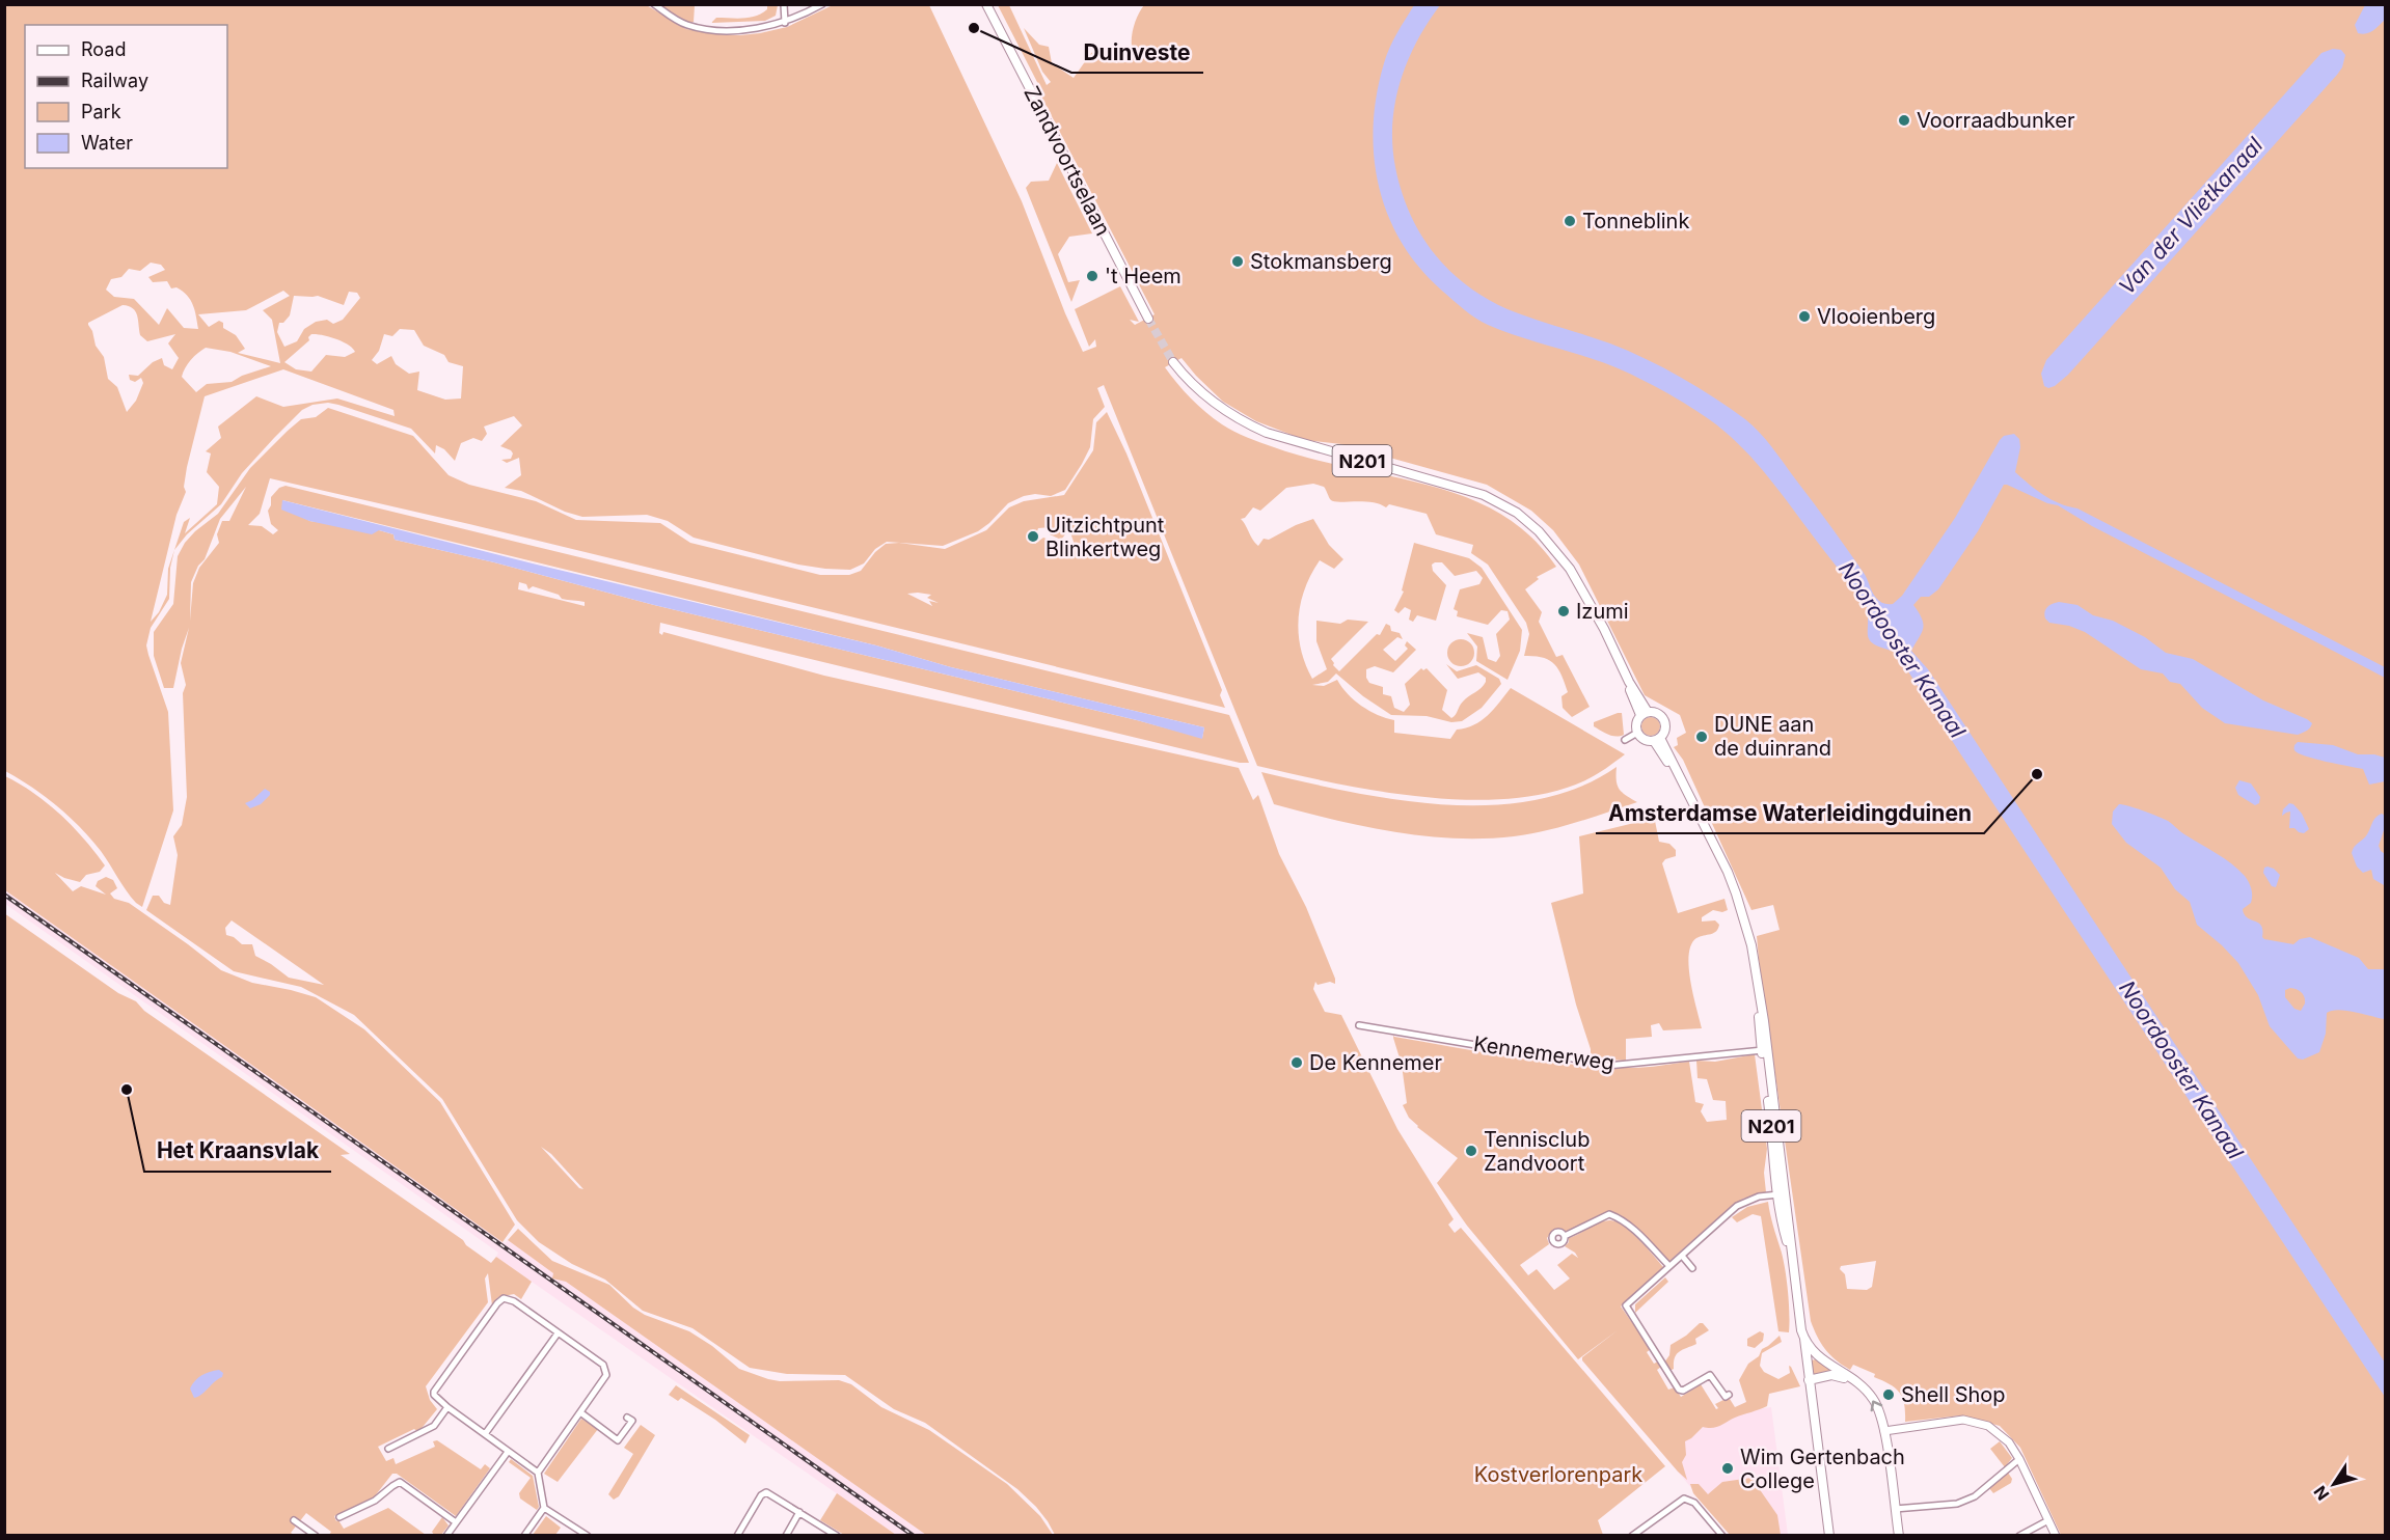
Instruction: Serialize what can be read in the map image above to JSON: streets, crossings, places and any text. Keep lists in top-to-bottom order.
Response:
{
  "streets": {
    "main road": ["Zandvoortselaan", "N201"],
    "street": ["Kennemerweg"]
  },
  "crossings": [
    ["N201", "Kennemerweg"]
  ],
  "water": ["Van der Vlietkanaal", "Noordooster Kanaal"],
  "parks": ["Kostverlorenpark"],
  "places": [
    "Duinveste",
    "Voorraadbunker",
    "Tonneblink",
    "Stokmansberg",
    "'t Heem",
    "Vlooienberg",
    "Uitzichtpunt Blinkertweg",
    "Izumi",
    "DUNE aan de duinrand",
    "Amsterdamse Waterleidingduinen",
    "De Kennemer",
    "Het Kraansvlak",
    "Tennisclub Zandvoort",
    "Shell Shop",
    "Wim Gertenbach College"
  ],
  "legend": [
    "Road",
    "Railway",
    "Park",
    "Water"
  ],
  "north": "bottom left"
}
